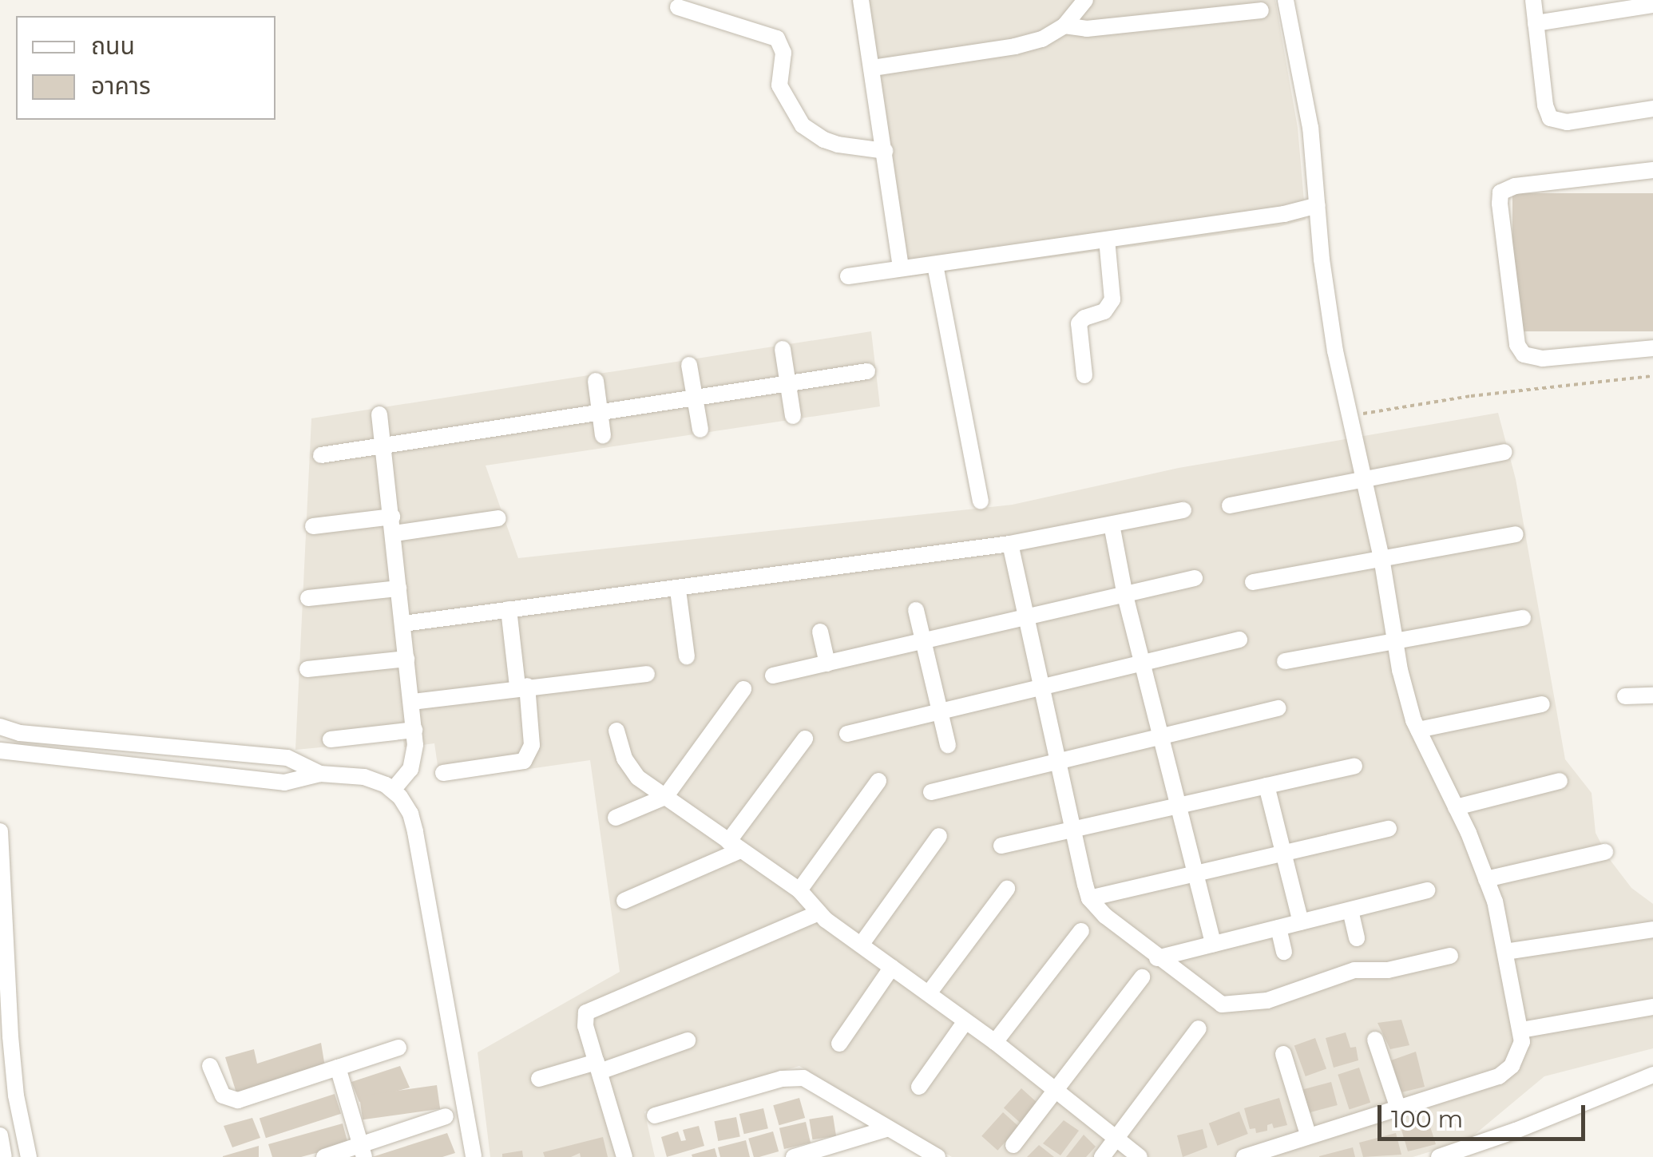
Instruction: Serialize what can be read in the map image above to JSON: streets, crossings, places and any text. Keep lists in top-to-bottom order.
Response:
{
  "legend": ["ถนน", "อาคาร"],
  "scale_bar": "100 m"
}
